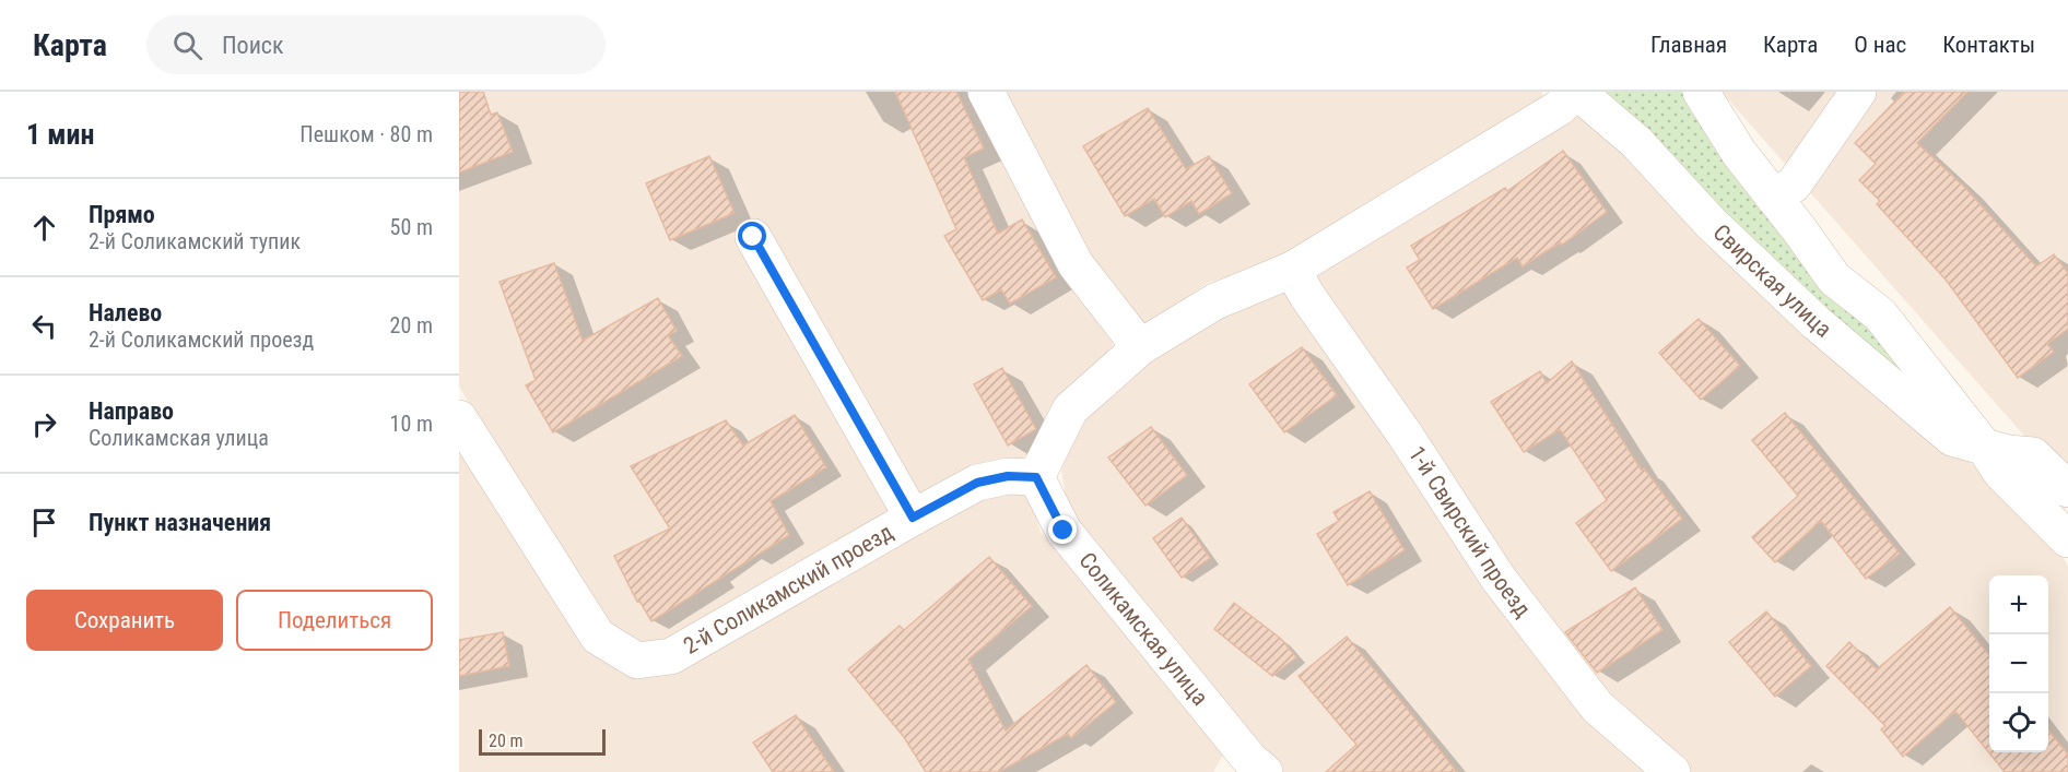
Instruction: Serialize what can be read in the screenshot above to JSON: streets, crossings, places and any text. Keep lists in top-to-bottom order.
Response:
{
  "streets": {
    "street": [
      "Свирская улица",
      "1-й Свирский проезд",
      "2-й Соликамский проезд",
      "Соликамская улица"
    ]
  },
  "crossings": [
    ["2-й Соликамский проезд", "Соликамская улица"]
  ],
  "scale_bar": "20 m",
  "page": {
    "header": "Карта",
    "search": "Поиск",
    "nav": [
      "Главная",
      "Карта",
      "О нас",
      "Контакты"
    ],
    "heading": ["1 мин", "Пешком · 80 m"],
    "list": [
      ["Прямо", "2-й Соликамский тупик", "50 m"],
      ["Налево", "2-й Соликамский проезд", "20 m"],
      ["Направо", "Соликамская улица", "10 m"],
      "Пункт назначения"
    ],
    "buttons": ["Сохранить", "Поделиться"],
    "map_buttons": ["+", "−"],
    "scale": "20 m"
  }
}
